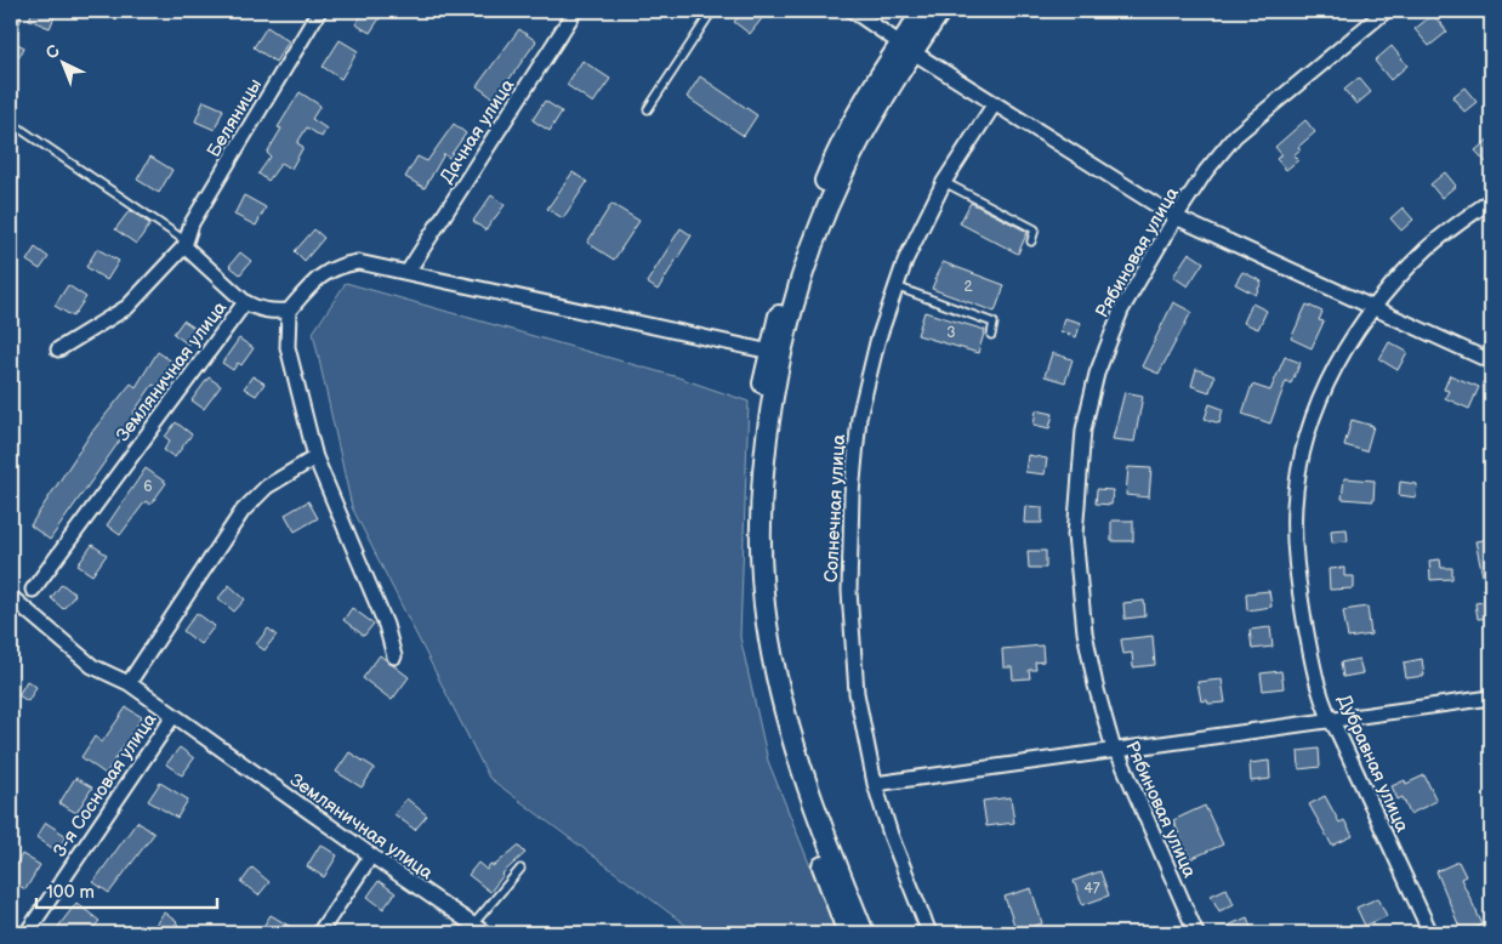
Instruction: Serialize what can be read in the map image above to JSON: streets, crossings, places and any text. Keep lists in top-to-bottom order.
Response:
{
  "streets": {
    "street": [
      "Беляницы",
      "Дачная улица",
      "Рябиновая улица",
      "Земляничная улица",
      "Солнечная улица",
      "Дубравная улица",
      "3-я Сосновая улица"
    ]
  },
  "crossings": [
    ["Земляничная улица", "3-я Сосновая улица"]
  ],
  "house_numbers": [
    "2",
    "3",
    "6",
    "47"
  ],
  "scale_bar": "100 m",
  "north": "top left"
}
